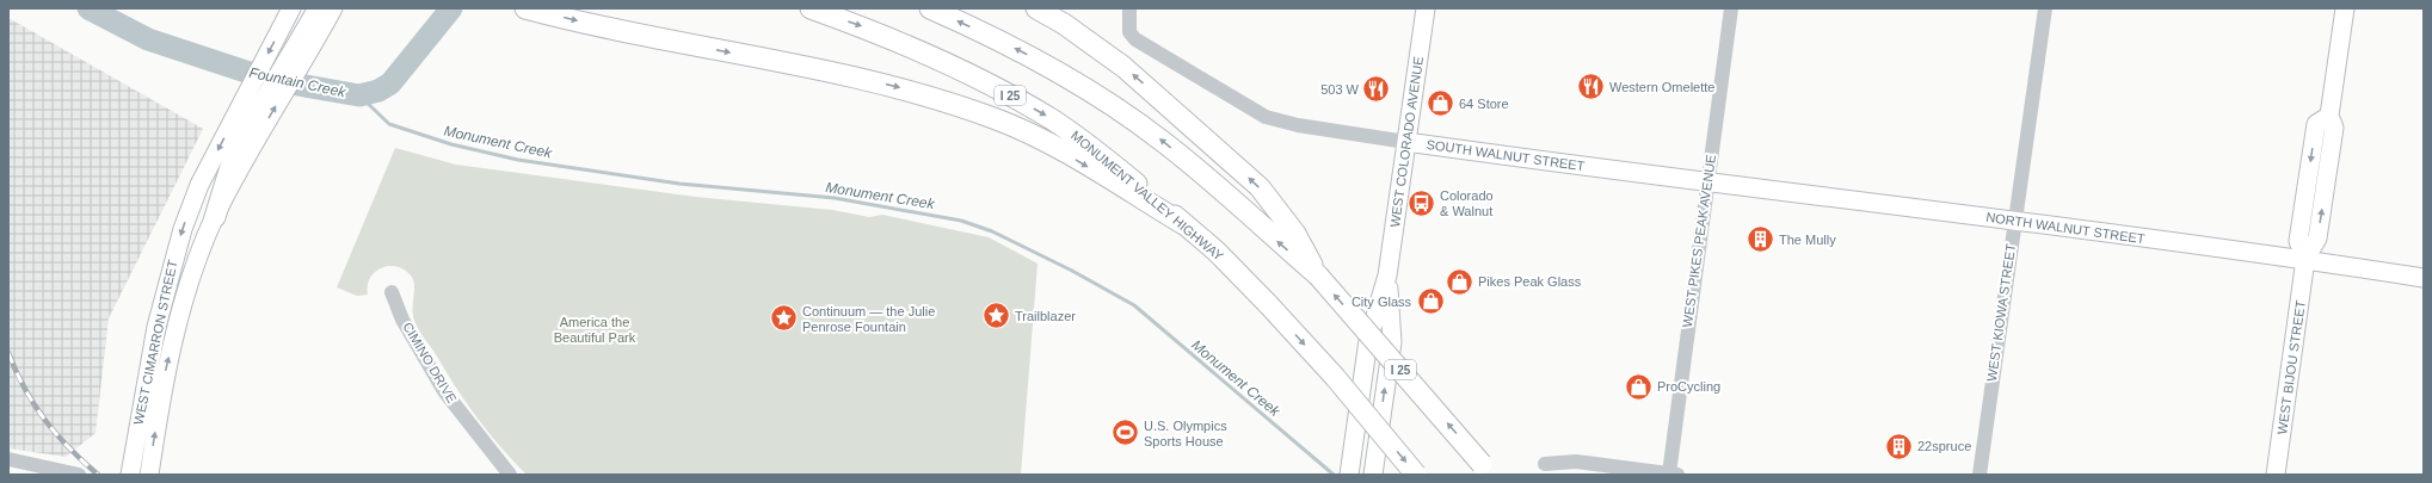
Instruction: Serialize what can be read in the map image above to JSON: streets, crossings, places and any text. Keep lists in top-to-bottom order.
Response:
{
  "streets": {
    "highway": ["I 25", "MONUMENT VALLEY HIGHWAY"],
    "main road": [
      "WEST COLORADO AVENUE",
      "SOUTH WALNUT STREET",
      "NORTH WALNUT STREET",
      "WEST CIMARRON STREET",
      "WEST BIJOU STREET"
    ],
    "street": ["WEST PIKES PEAK AVENUE", "WEST KIOWA STREET", "CIMINO DRIVE"]
  },
  "crossings": [
    ["WEST COLORADO AVENUE", "SOUTH WALNUT STREET"],
    ["SOUTH WALNUT STREET", "NORTH WALNUT STREET"],
    ["SOUTH WALNUT STREET", "WEST PIKES PEAK AVENUE"],
    ["NORTH WALNUT STREET", "WEST PIKES PEAK AVENUE"],
    ["NORTH WALNUT STREET", "WEST KIOWA STREET"],
    ["NORTH WALNUT STREET", "WEST BIJOU STREET"]
  ],
  "water": ["Fountain Creek", "Monument Creek"],
  "parks": ["America the Beautiful Park"],
  "places": {
    "restaurant": ["Western Omelette", "503 W"],
    "shop": [
      "64 Store",
      "Pikes Peak Glass",
      "City Glass",
      "ProCycling"
    ],
    "bus stop": ["Colorado & Walnut"],
    "building": ["The Mully", "22spruce"],
    "place": ["Trailblazer", "Continuum — the Julie Penrose Fountain"],
    "sports": ["U.S. Olympics Sports House"]
  }
}
